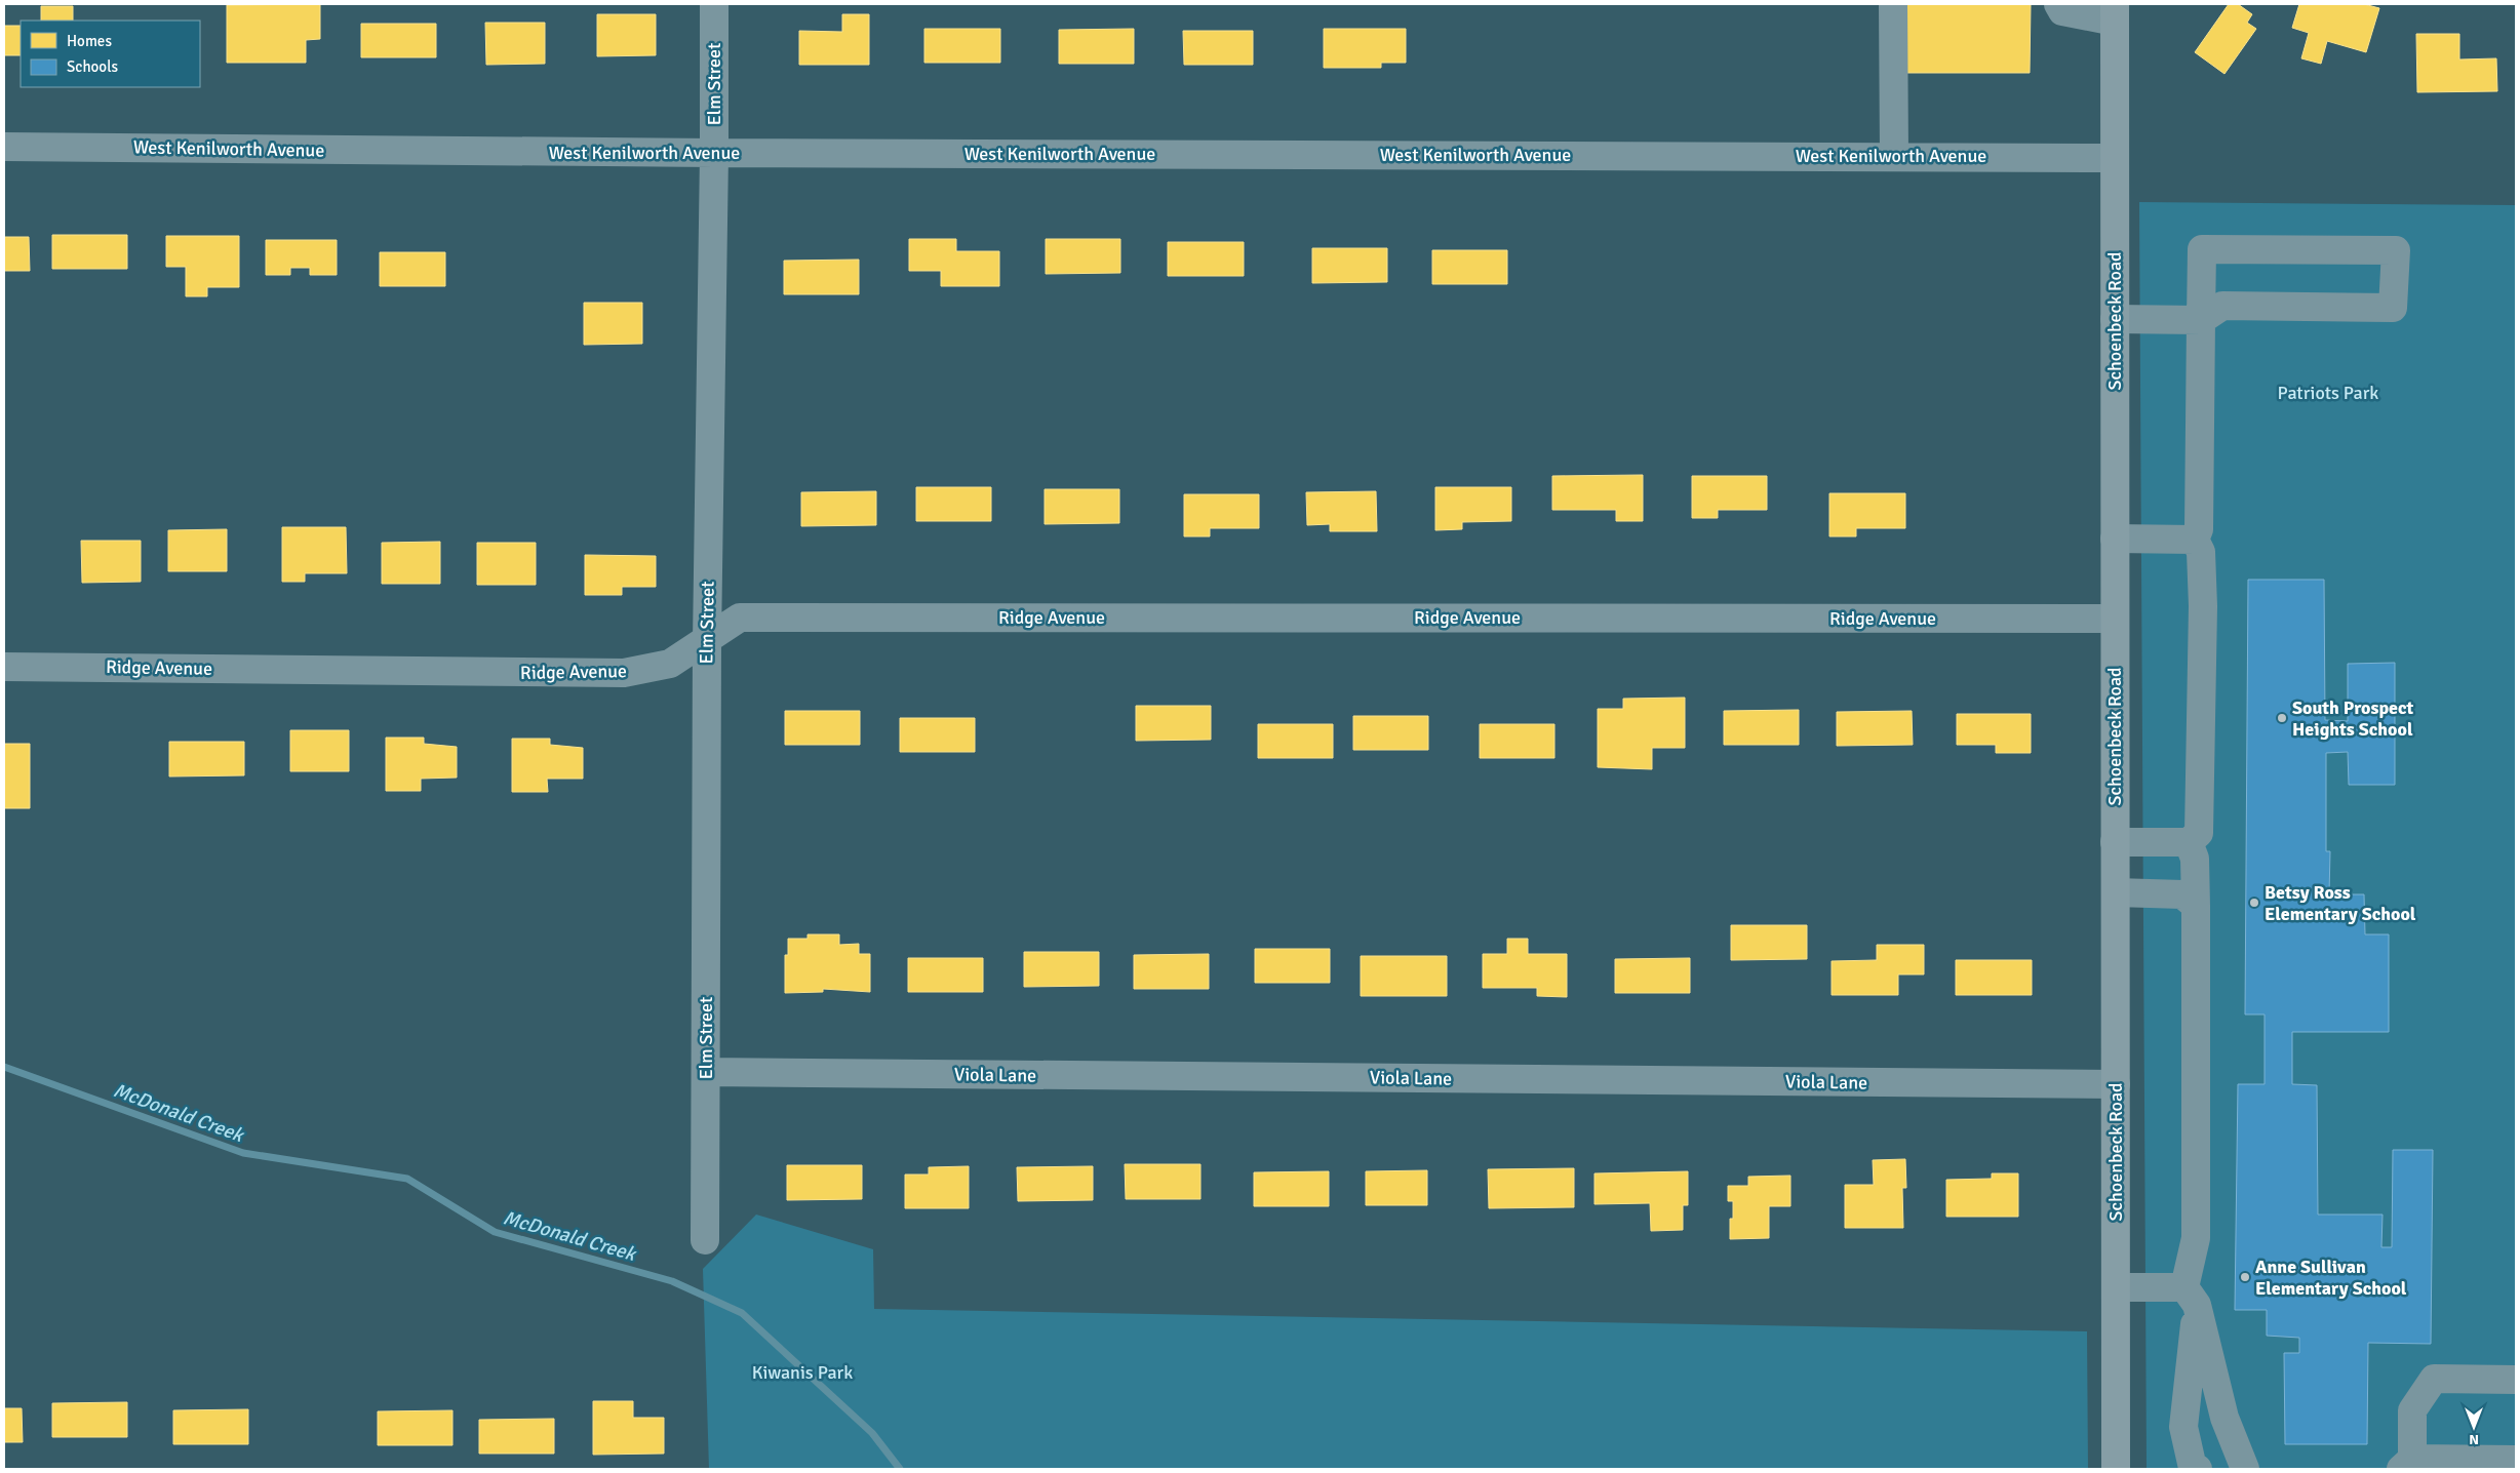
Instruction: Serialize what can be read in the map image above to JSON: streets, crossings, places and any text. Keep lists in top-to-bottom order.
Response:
{
  "streets": {
    "main road": ["Schoenbeck Road"],
    "street": [
      "Elm Street",
      "West Kenilworth Avenue",
      "Ridge Avenue",
      "Viola Lane"
    ]
  },
  "crossings": [
    ["Elm Street", "West Kenilworth Avenue"],
    ["Elm Street", "Ridge Avenue"],
    ["Elm Street", "Viola Lane"],
    ["West Kenilworth Avenue", "Schoenbeck Road"],
    ["Schoenbeck Road", "Ridge Avenue"],
    ["Schoenbeck Road", "Viola Lane"]
  ],
  "water": ["McDonald Creek"],
  "parks": ["Patriots Park", "Kiwanis Park"],
  "places": ["South Prospect Heights School", "Betsy Ross Elementary School", "Anne Sullivan Elementary School"],
  "legend": ["Homes", "Schools"],
  "north": "bottom"
}
